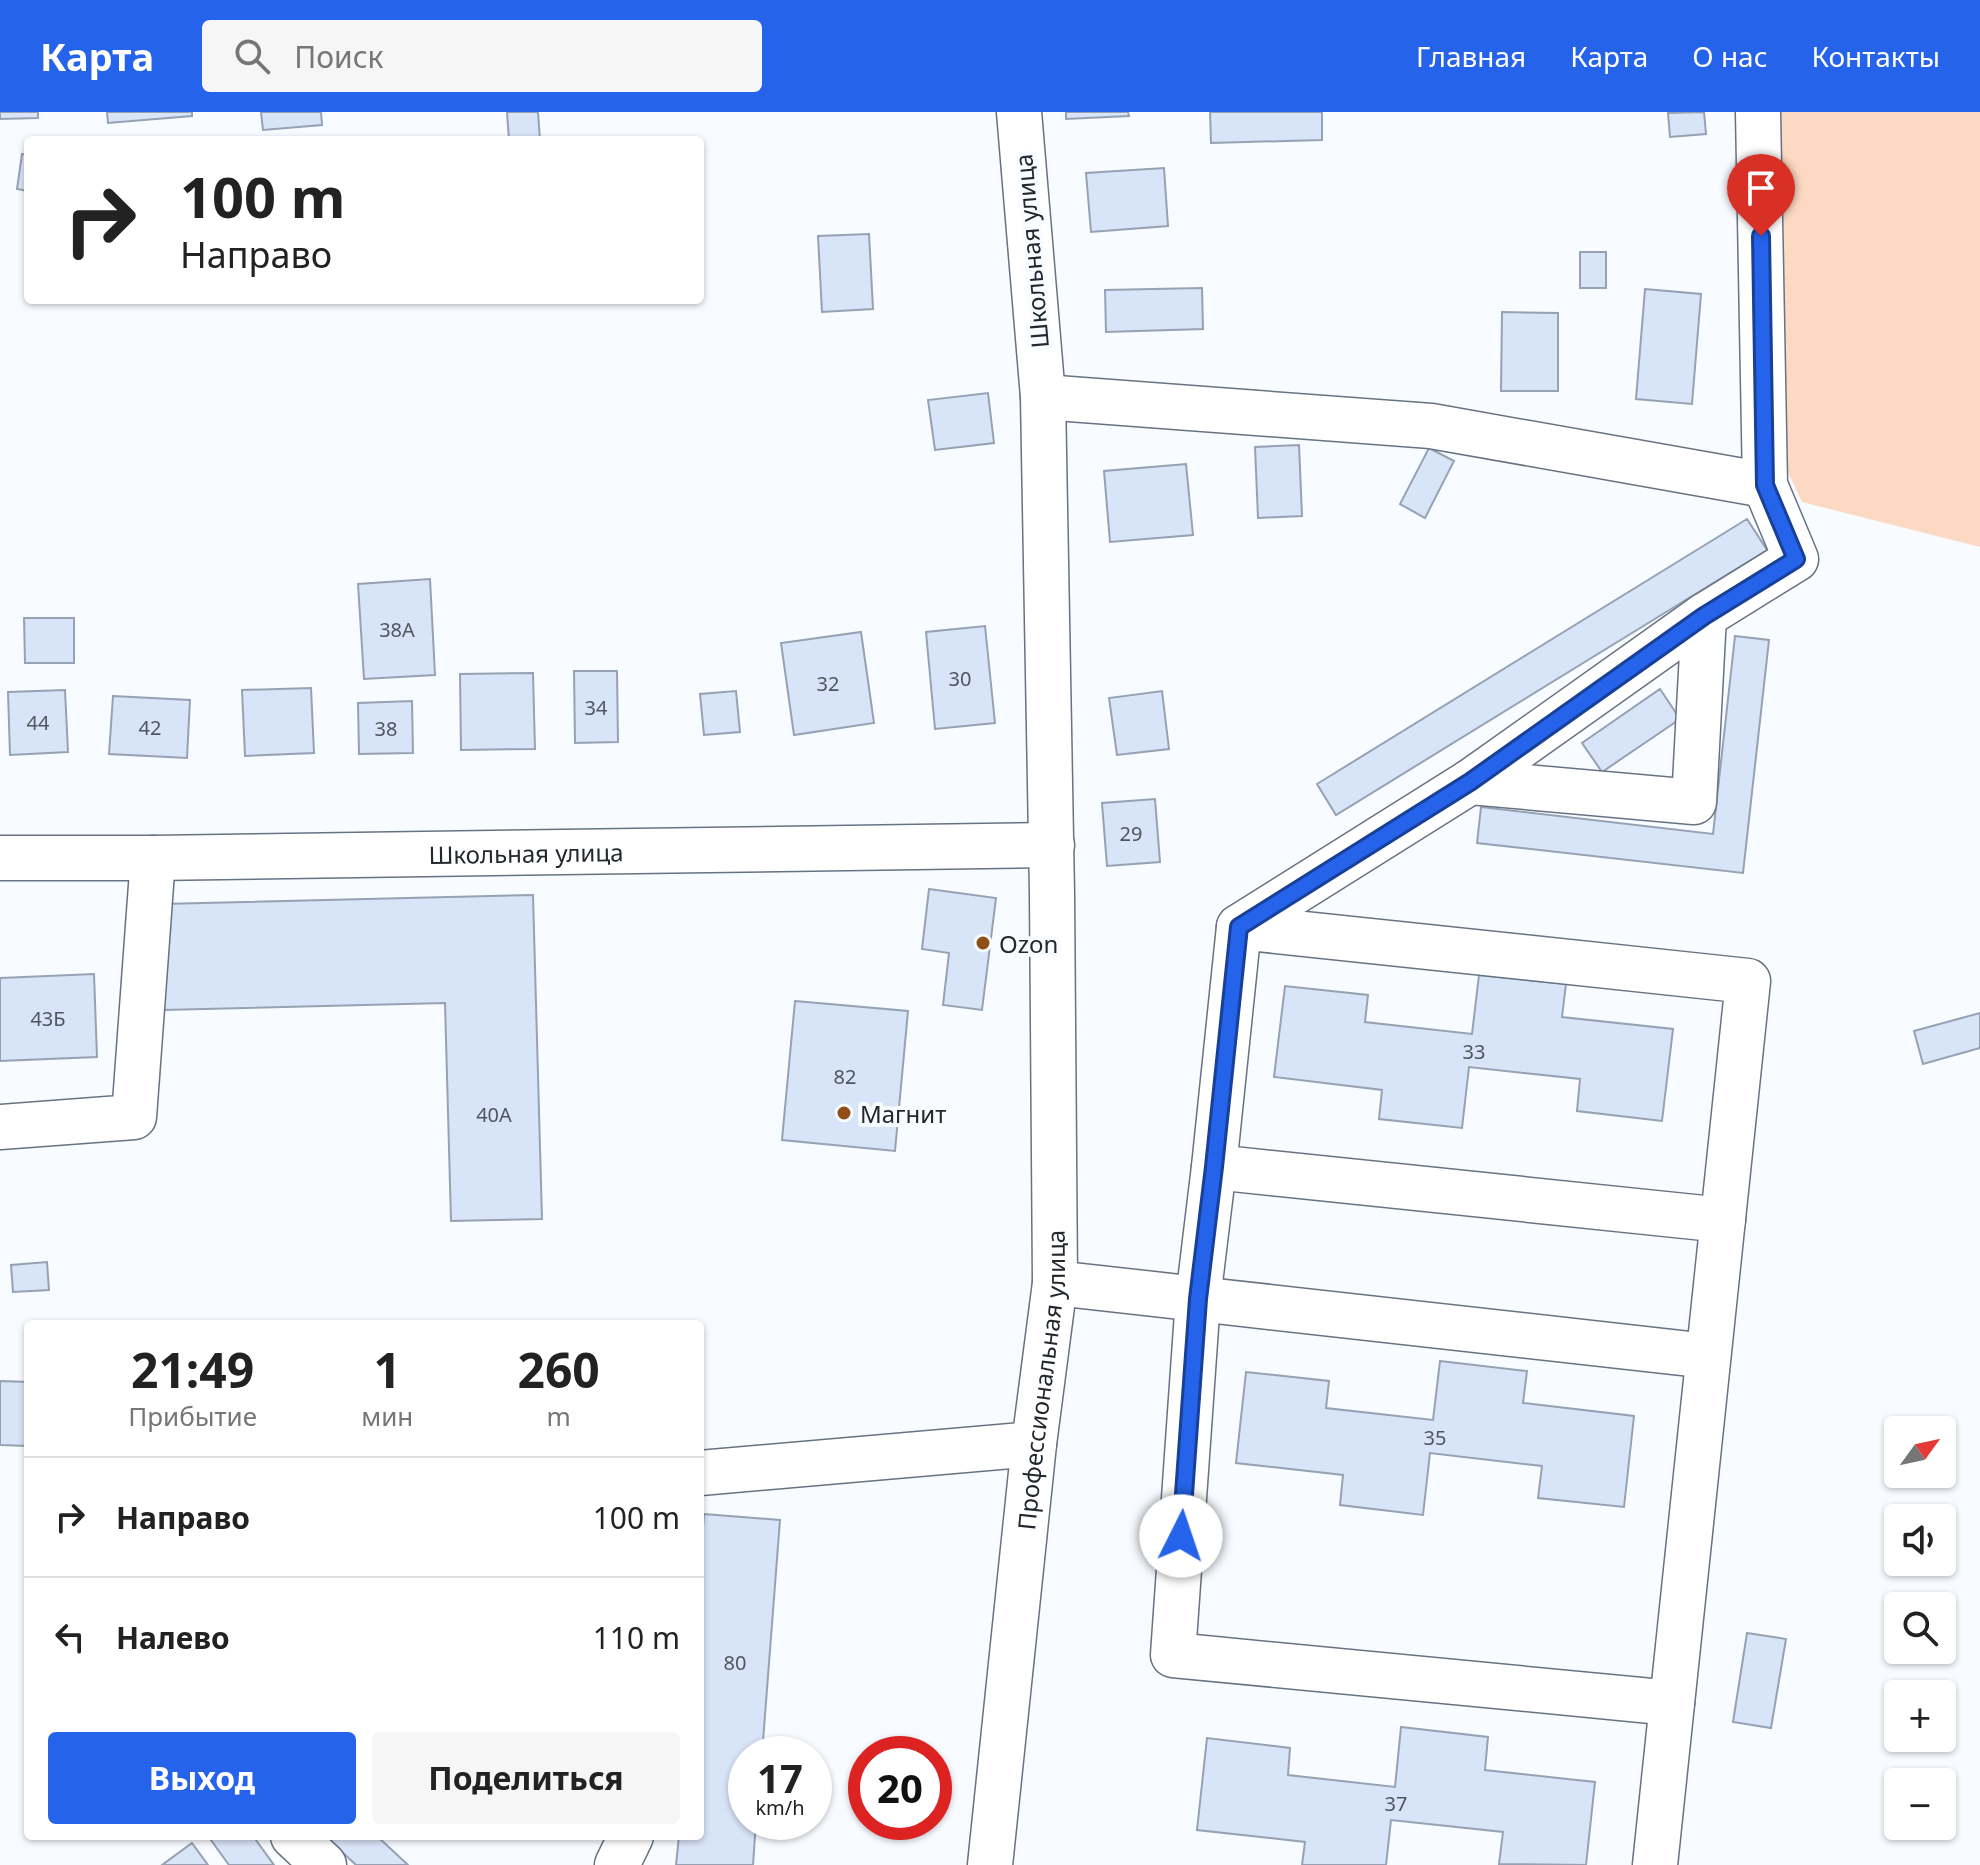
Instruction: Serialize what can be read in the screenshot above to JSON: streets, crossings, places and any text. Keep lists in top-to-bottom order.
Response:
{
  "streets": {
    "street": ["Школьная улица", "Профессиональная улица"]
  },
  "crossings": [
    ["Школьная улица", "Профессиональная улица"]
  ],
  "places": ["Ozon", "Магнит"],
  "house_numbers": [
    "38А",
    "30",
    "32",
    "34",
    "44",
    "42",
    "38",
    "29",
    "43Б",
    "33",
    "82",
    "40А",
    "35",
    "80",
    "37"
  ],
  "north": "top right",
  "page": {
    "header": "Карта",
    "search": "Поиск",
    "nav": [
      "Главная",
      "Карта",
      "О нас",
      "Контакты"
    ],
    "turn": ["100 m", "Направо"],
    "eta": [
      "21:49",
      "Прибытие",
      "1",
      "мин",
      "260",
      "m"
    ],
    "map_buttons": ["+", "−"],
    "list": [
      {
        "name": "Направо",
        "value": "100 m"
      },
      {
        "name": "Налево",
        "value": "110 m"
      }
    ],
    "buttons": ["Выход", "Поделиться"],
    "speed": "17 km/h",
    "limit": "20"
  }
}
